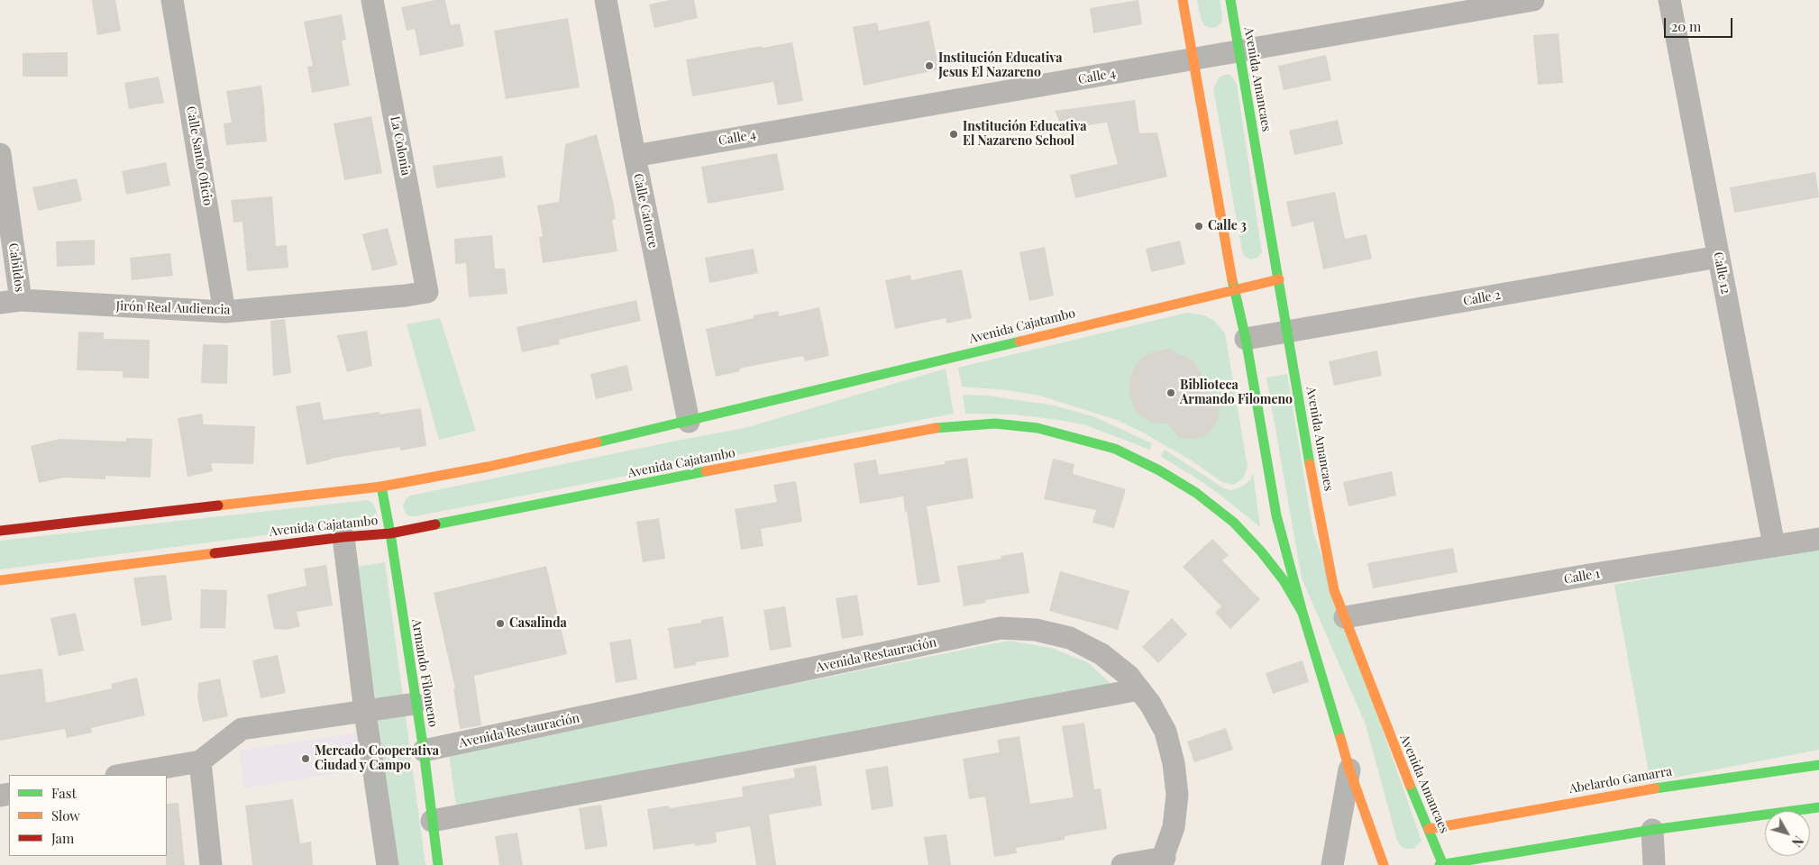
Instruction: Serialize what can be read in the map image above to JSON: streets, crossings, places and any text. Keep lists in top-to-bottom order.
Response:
{
  "streets": {
    "street": [
      "Calle 4",
      "Avenida Amancaes",
      "La Colonia",
      "Calle Santo Oficio",
      "Calle Catorce",
      "Cabildos",
      "Calle 12",
      "Calle 2",
      "Jirón Real Audiencia",
      "Avenida Cajatambo",
      "Calle 1",
      "Avenida Restauración",
      "Armando Filomeno",
      "Abelardo Gamarra"
    ]
  },
  "crossings": [
    ["Calle 4", "Avenida Amancaes"],
    ["Calle 4", "Calle Catorce"],
    ["Avenida Amancaes", "Calle 2"],
    ["Avenida Amancaes", "Avenida Cajatambo"],
    ["Avenida Amancaes", "Calle 1"],
    ["Avenida Amancaes", "Abelardo Gamarra"],
    ["La Colonia", "Jirón Real Audiencia"],
    ["Calle Santo Oficio", "Jirón Real Audiencia"],
    ["Calle Catorce", "Avenida Cajatambo"],
    ["Cabildos", "Jirón Real Audiencia"],
    ["Calle 12", "Calle 2"],
    ["Calle 12", "Calle 1"],
    ["Avenida Cajatambo", "Armando Filomeno"],
    ["Avenida Restauración", "Armando Filomeno"]
  ],
  "places": [
    "Institución Educativa Jesus El Nazareno",
    "Institución Educativa El Nazareno School",
    "Calle 3",
    "Biblioteca Armando Filomeno",
    "Casalinda",
    "Mercado Cooperativa Ciudad y Campo"
  ],
  "legend": ["Fast", "Slow", "Jam"],
  "scale_bar": "20 m",
  "north": "bottom right"
}
